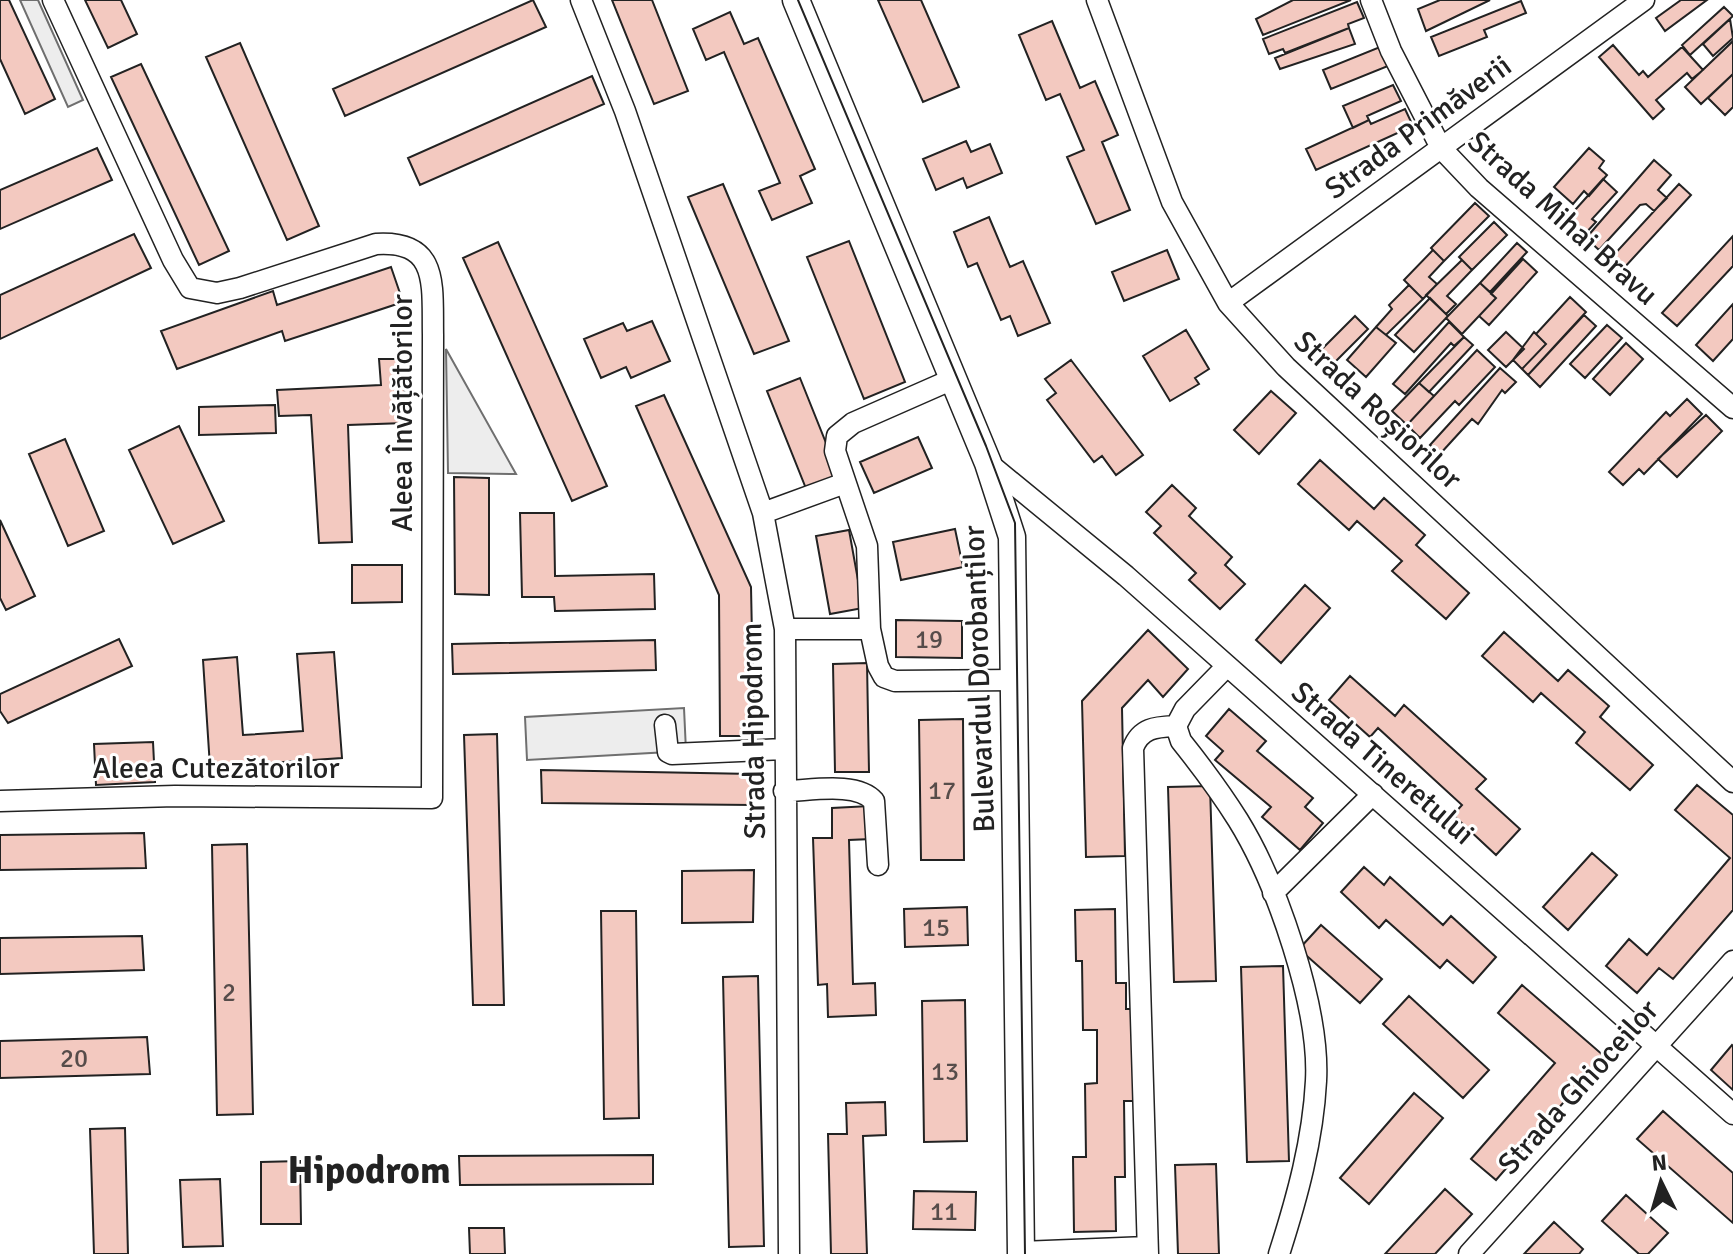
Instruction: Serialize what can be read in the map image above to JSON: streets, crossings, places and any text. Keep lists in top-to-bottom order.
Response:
{
  "streets": {
    "main road": ["Bulevardul Dorobanților"],
    "street": [
      "Strada Primăverii",
      "Strada Mihai Bravu",
      "Strada Roșiorilor",
      "Aleea Învățătorilor",
      "Strada Hipodrom",
      "Strada Tineretului",
      "Aleea Cutezătorilor",
      "Strada Ghioceilor"
    ]
  },
  "crossings": [
    ["Strada Primăverii", "Strada Mihai Bravu"],
    ["Strada Primăverii", "Strada Roșiorilor"],
    ["Aleea Învățătorilor", "Aleea Cutezătorilor"],
    ["Bulevardul Dorobanților", "Strada Tineretului"],
    ["Strada Tineretului", "Strada Ghioceilor"]
  ],
  "districts": ["Hipodrom"],
  "house_numbers": [
    "19",
    "17",
    "15",
    "2",
    "20",
    "13",
    "11"
  ],
  "north": "top"
}
